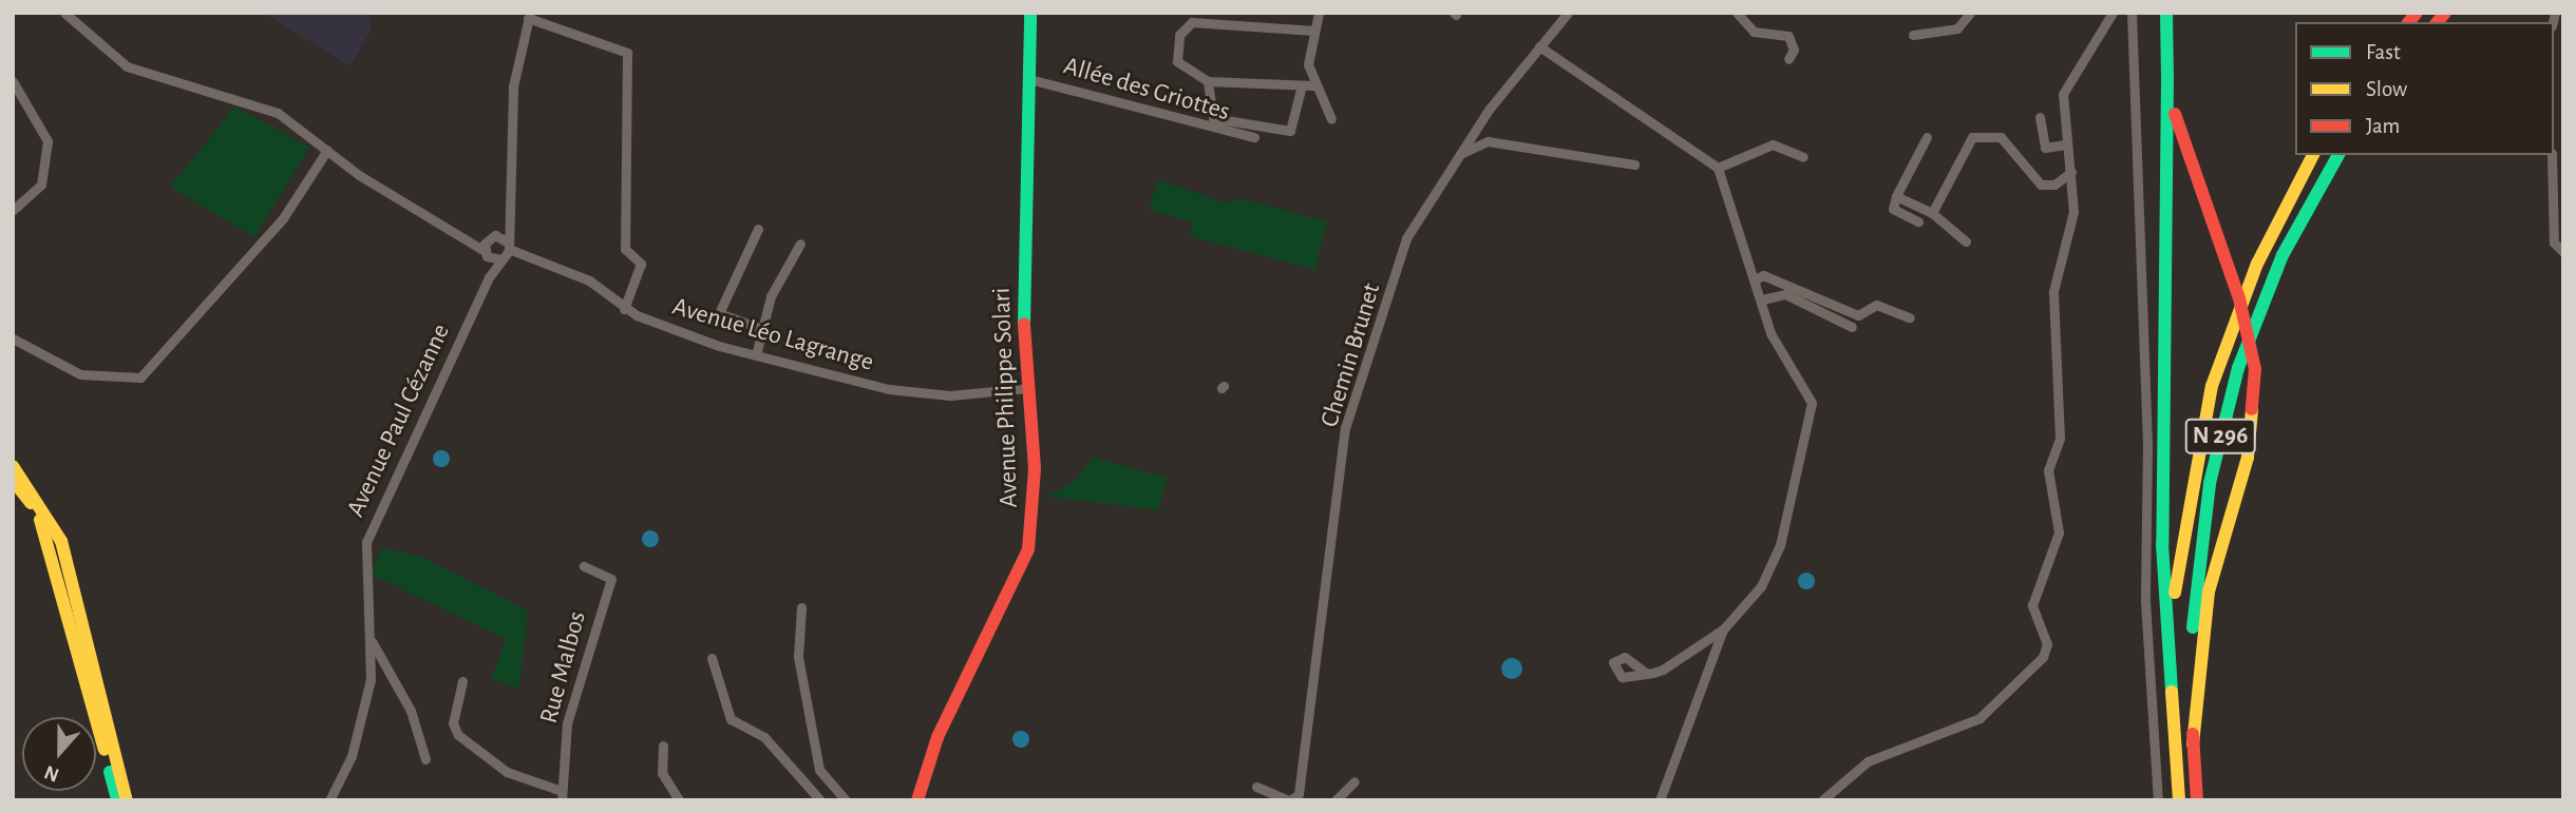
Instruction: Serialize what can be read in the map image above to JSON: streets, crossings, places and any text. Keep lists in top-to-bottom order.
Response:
{
  "streets": {
    "main road": ["Avenue Philippe Solari", "N 296"],
    "street": [
      "Allée des Griottes",
      "Avenue Léo Lagrange",
      "Chemin Brunet",
      "Avenue Paul Cézanne",
      "Rue Malbos"
    ]
  },
  "crossings": [
    ["Allée des Griottes", "Avenue Philippe Solari"],
    ["Avenue Léo Lagrange", "Avenue Philippe Solari"],
    ["Avenue Léo Lagrange", "Avenue Paul Cézanne"]
  ],
  "legend": ["Fast", "Slow", "Jam"],
  "north": "bottom"
}
